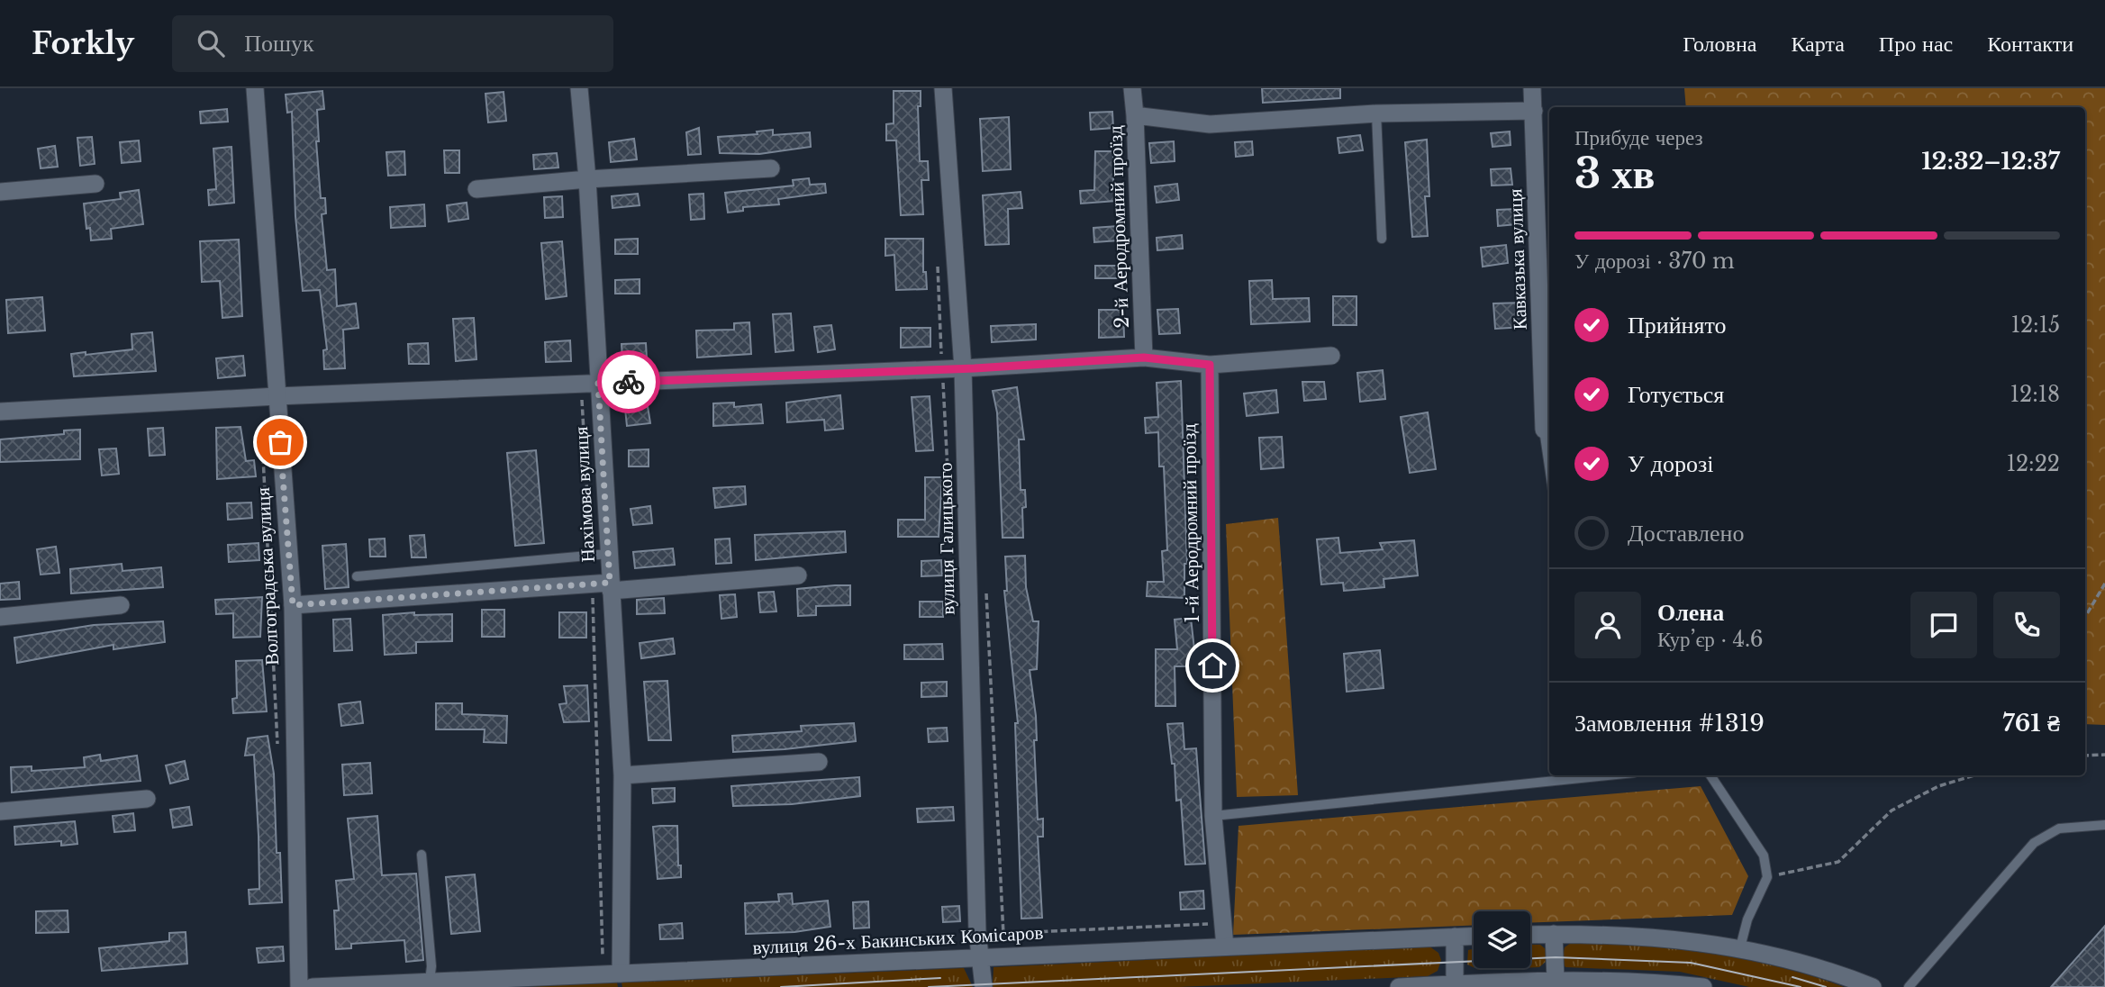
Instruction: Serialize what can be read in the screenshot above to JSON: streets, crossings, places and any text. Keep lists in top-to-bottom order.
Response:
{
  "streets": {
    "street": [
      "2-й Аеродромний проїзд",
      "Кавказька вулиця",
      "Нахімова вулиця",
      "1-й Аеродромний проїзд",
      "вулиця Галицького",
      "Волгоградська вулиця",
      "вулиця 26-х Бакинських Комісаров"
    ]
  },
  "crossings": [
    ["2-й Аеродромний проїзд", "Кавказька вулиця"],
    ["Нахімова вулиця", "вулиця 26-х Бакинських Комісаров"],
    ["1-й Аеродромний проїзд", "вулиця 26-х Бакинських Комісаров"],
    ["вулиця Галицького", "вулиця 26-х Бакинських Комісаров"]
  ],
  "page": {
    "header": "Forkly",
    "search": "Пошук",
    "nav": [
      "Головна",
      "Карта",
      "Про нас",
      "Контакти"
    ],
    "heading": ["3 хв", "Прибуде через", "12:32–12:37"],
    "panel": [
      "Олена",
      "Кур’єр · 4.6",
      "Замовлення #1319",
      "761 ₴"
    ],
    "bar": "У дорозі · 370 m",
    "list": [
      ["Прийнято", "12:15"],
      ["Готується", "12:18"],
      ["У дорозі", "12:22"],
      "Доставлено"
    ]
  }
}
